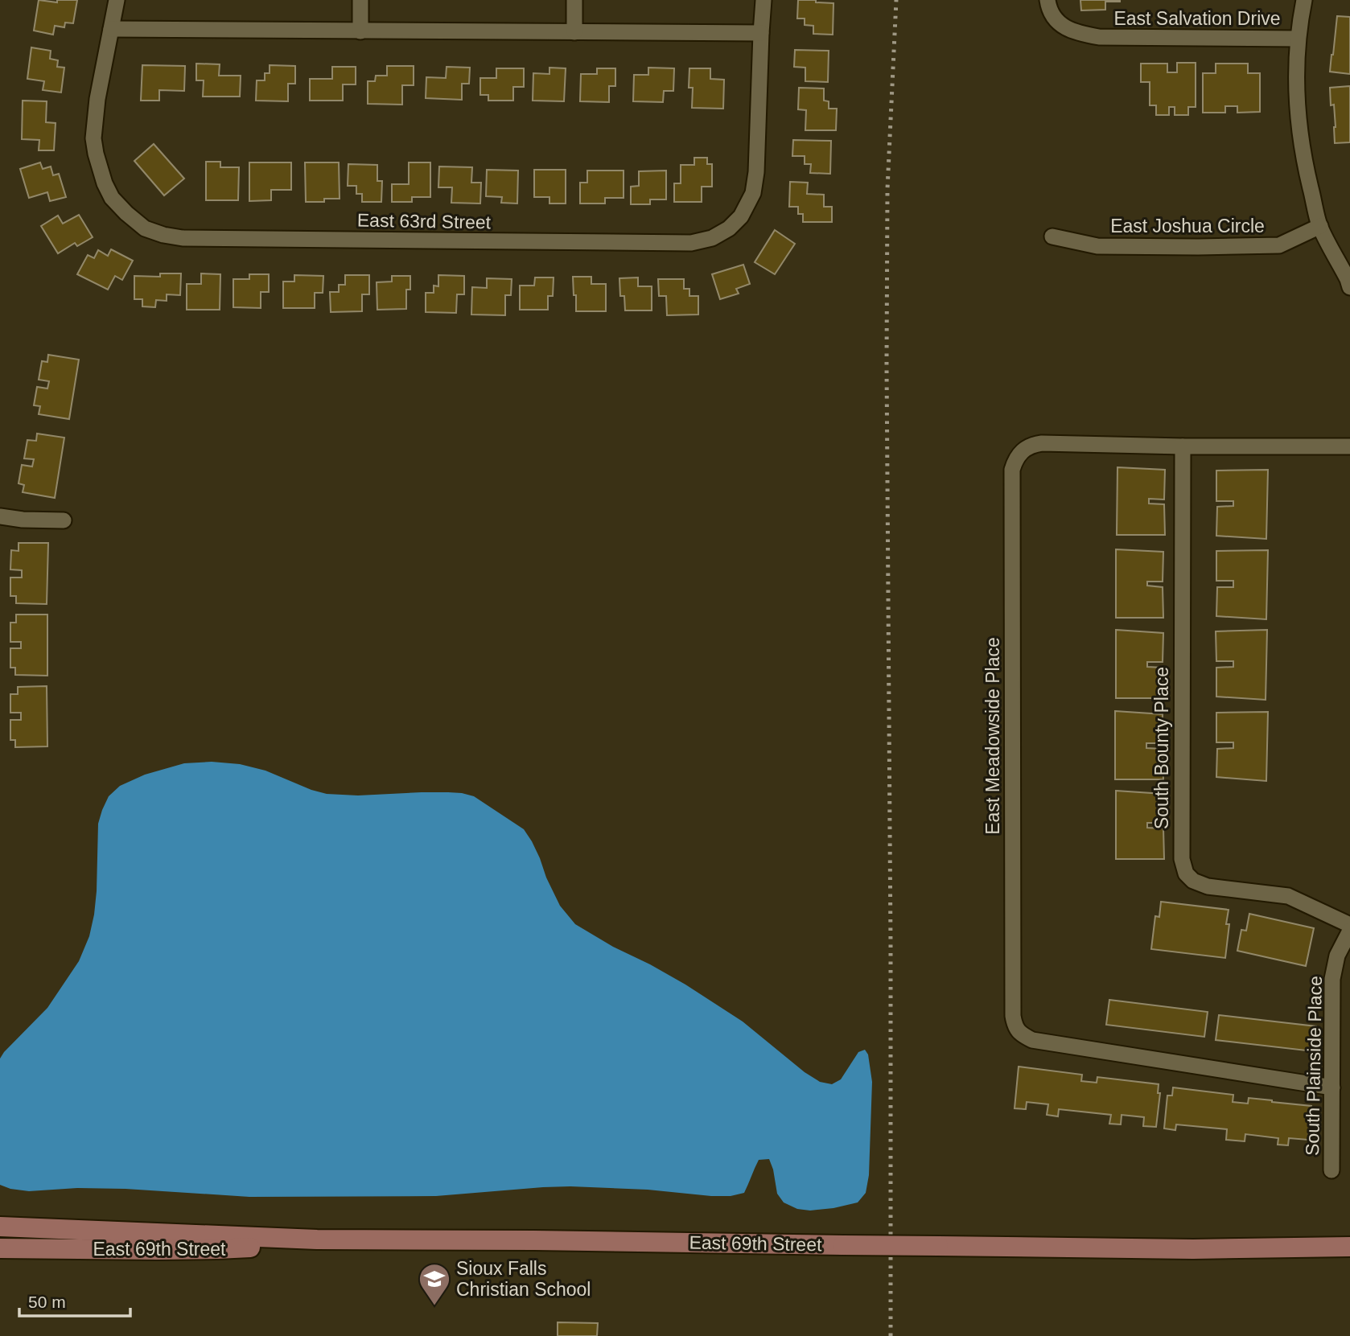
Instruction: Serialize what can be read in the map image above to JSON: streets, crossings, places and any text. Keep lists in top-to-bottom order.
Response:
{
  "streets": {
    "main road": ["East 69th Street"],
    "street": [
      "East Salvation Drive",
      "East 63rd Street",
      "East Joshua Circle",
      "East Meadowside Place",
      "South Bounty Place",
      "South Plainside Place"
    ]
  },
  "crossings": [
    ["East Meadowside Place", "South Bounty Place"],
    ["East Meadowside Place", "South Plainside Place"]
  ],
  "places": {
    "school or university": ["Sioux Falls Christian School"]
  },
  "scale_bar": "50 m"
}
